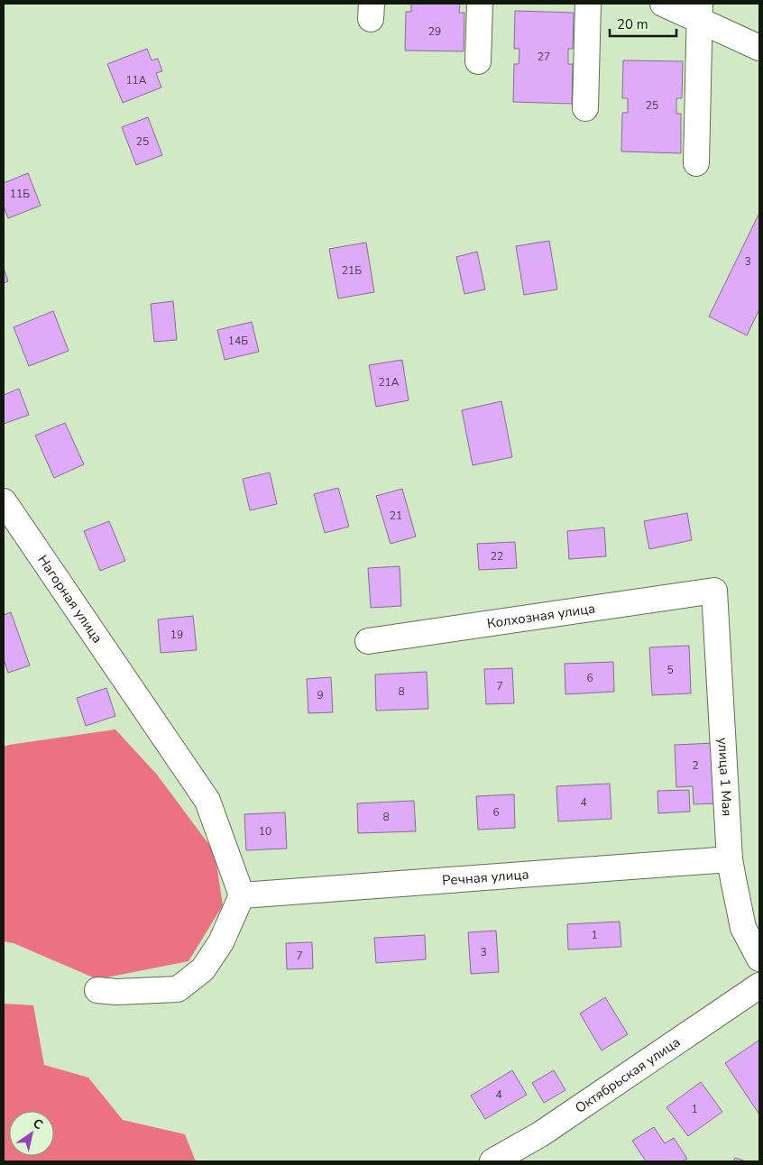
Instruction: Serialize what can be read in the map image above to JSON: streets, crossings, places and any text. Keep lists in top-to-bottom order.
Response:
{
  "streets": {
    "street": [
      "Нагорная улица",
      "Колхозная улица",
      "улица 1 Мая",
      "Речная улица",
      "Октябрьская улица"
    ]
  },
  "crossings": [
    ["Нагорная улица", "Речная улица"],
    ["Колхозная улица", "улица 1 Мая"],
    ["улица 1 Мая", "Речная улица"]
  ],
  "house_numbers": [
    "29",
    "27",
    "11А",
    "25",
    "25",
    "11Б",
    "3",
    "21Б",
    "14Б",
    "21А",
    "21",
    "22",
    "19",
    "5",
    "6",
    "7",
    "8",
    "9",
    "2",
    "4",
    "6",
    "8",
    "10",
    "1",
    "3",
    "7",
    "4",
    "1"
  ],
  "scale_bar": "20 m",
  "north": "top right"
}
